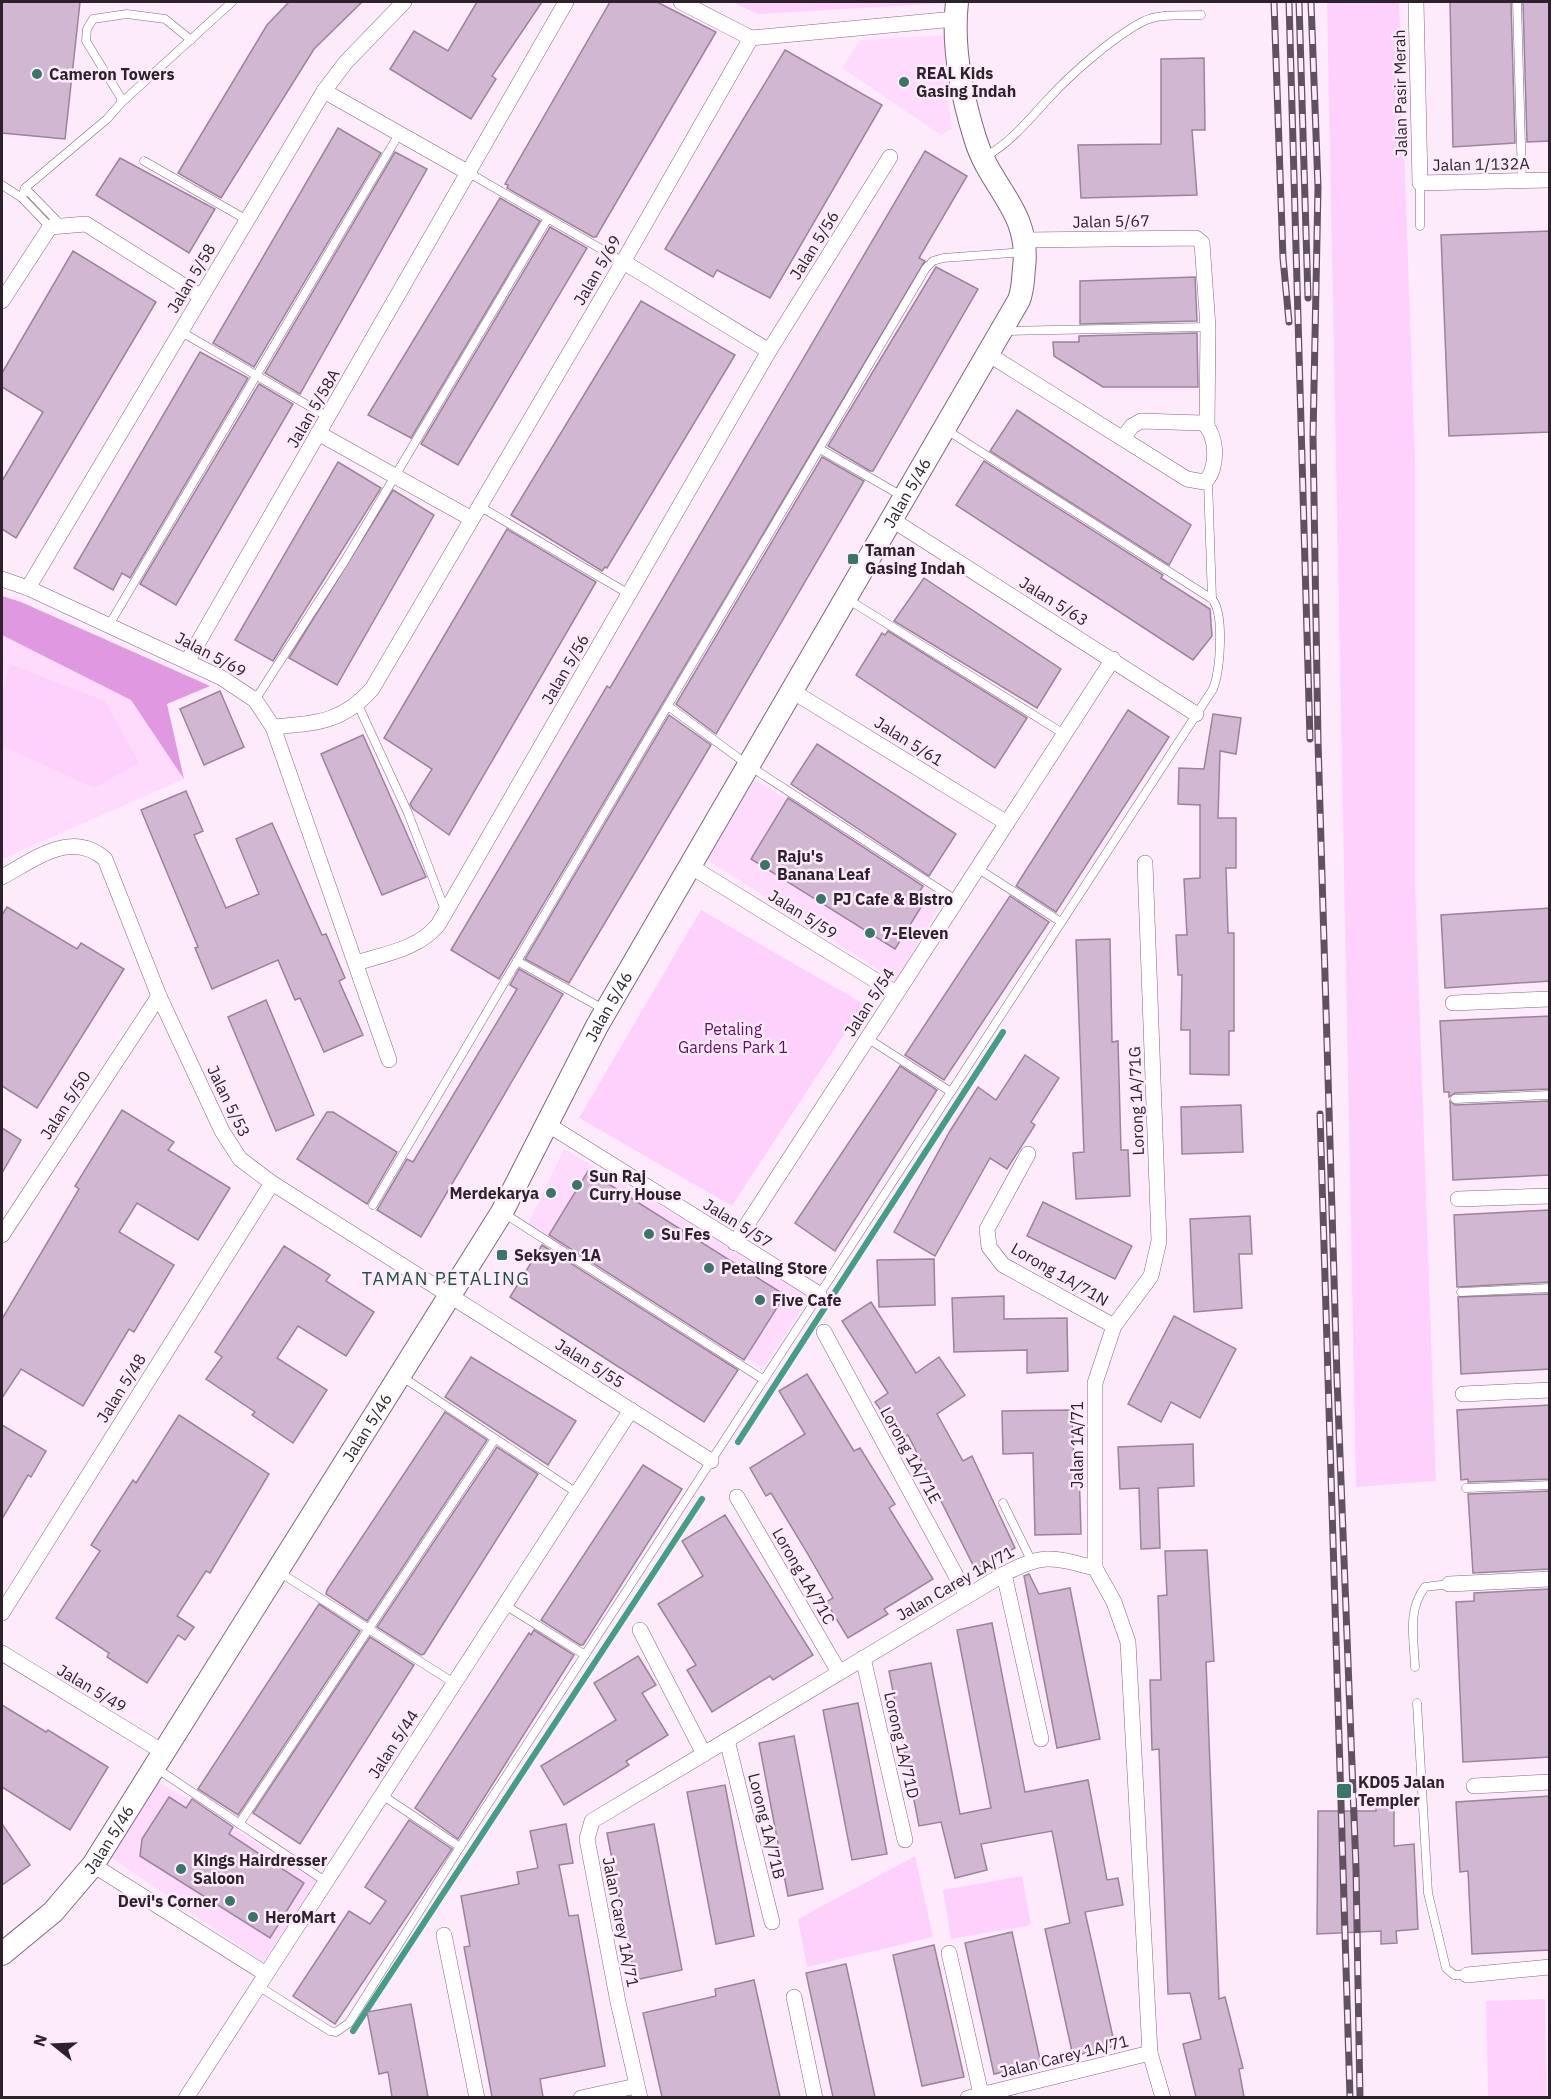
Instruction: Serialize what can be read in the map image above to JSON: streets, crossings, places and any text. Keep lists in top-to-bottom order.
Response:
{
  "streets": {
    "street": [
      "Jalan Pasir Merah",
      "Jalan 1/132A",
      "Jalan 5/67",
      "Jalan 5/56",
      "Jalan 5/69",
      "Jalan 5/58",
      "Jalan 5/58A",
      "Jalan 5/46",
      "Jalan 5/63",
      "Jalan 5/61",
      "Jalan 5/59",
      "Jalan 5/54",
      "Jalan 5/53",
      "Lorong 1A/71G",
      "Jalan 5/50",
      "Jalan 5/57",
      "Lorong 1A/71N",
      "Jalan 5/55",
      "Jalan 5/48",
      "Jalan 1A/71",
      "Lorong 1A/71E",
      "Lorong 1A/71C",
      "Jalan Carey 1A/71",
      "Jalan 5/49",
      "Jalan 5/44",
      "Lorong 1A/71D",
      "Lorong 1A/71B"
    ]
  },
  "crossings": [
    ["Jalan Pasir Merah", "Jalan 1/132A"],
    ["Jalan 5/67", "Jalan 5/46"],
    ["Jalan 5/69", "Jalan 5/58"],
    ["Jalan 5/69", "Jalan 5/58A"],
    ["Jalan 5/46", "Jalan 5/63"],
    ["Jalan 5/46", "Jalan 5/61"],
    ["Jalan 5/46", "Jalan 5/59"],
    ["Jalan 5/46", "Jalan 5/53"],
    ["Jalan 5/46", "Jalan 5/57"],
    ["Jalan 5/46", "Jalan 5/55"],
    ["Jalan 5/46", "Jalan 5/49"],
    ["Jalan 5/63", "Jalan 5/54"],
    ["Jalan 5/61", "Jalan 5/54"],
    ["Jalan 5/59", "Jalan 5/54"],
    ["Jalan 5/54", "Jalan 5/57"],
    ["Jalan 5/53", "Jalan 5/50"],
    ["Jalan 5/53", "Jalan 5/55"],
    ["Jalan 5/53", "Jalan 5/48"],
    ["Lorong 1A/71G", "Lorong 1A/71N"],
    ["Lorong 1A/71G", "Jalan 1A/71"],
    ["Lorong 1A/71N", "Jalan 1A/71"],
    ["Jalan 5/55", "Jalan 5/44"],
    ["Jalan 1A/71", "Jalan Carey 1A/71"],
    ["Lorong 1A/71E", "Jalan Carey 1A/71"],
    ["Lorong 1A/71C", "Jalan Carey 1A/71"],
    ["Jalan Carey 1A/71", "Lorong 1A/71D"],
    ["Jalan Carey 1A/71", "Lorong 1A/71B"]
  ],
  "districts": ["TAMAN PETALING"],
  "parks": ["Petaling Gardens Park 1"],
  "places": {
    "other": [
      "Cameron Towers",
      "REAL Kids Gasing Indah",
      "Raju's Banana Leaf",
      "PJ Cafe & Bistro",
      "7-Eleven",
      "Sun Raj Curry House",
      "Merdekarya",
      "Su Fes",
      "Petaling Store",
      "Five Cafe",
      "Kings Hairdresser Saloon",
      "Devi's Corner",
      "HeroMart"
    ],
    "transit": ["Taman Gasing Indah", "Seksyen 1A", "KD05 Jalan Templer"]
  },
  "north": "left"
}
